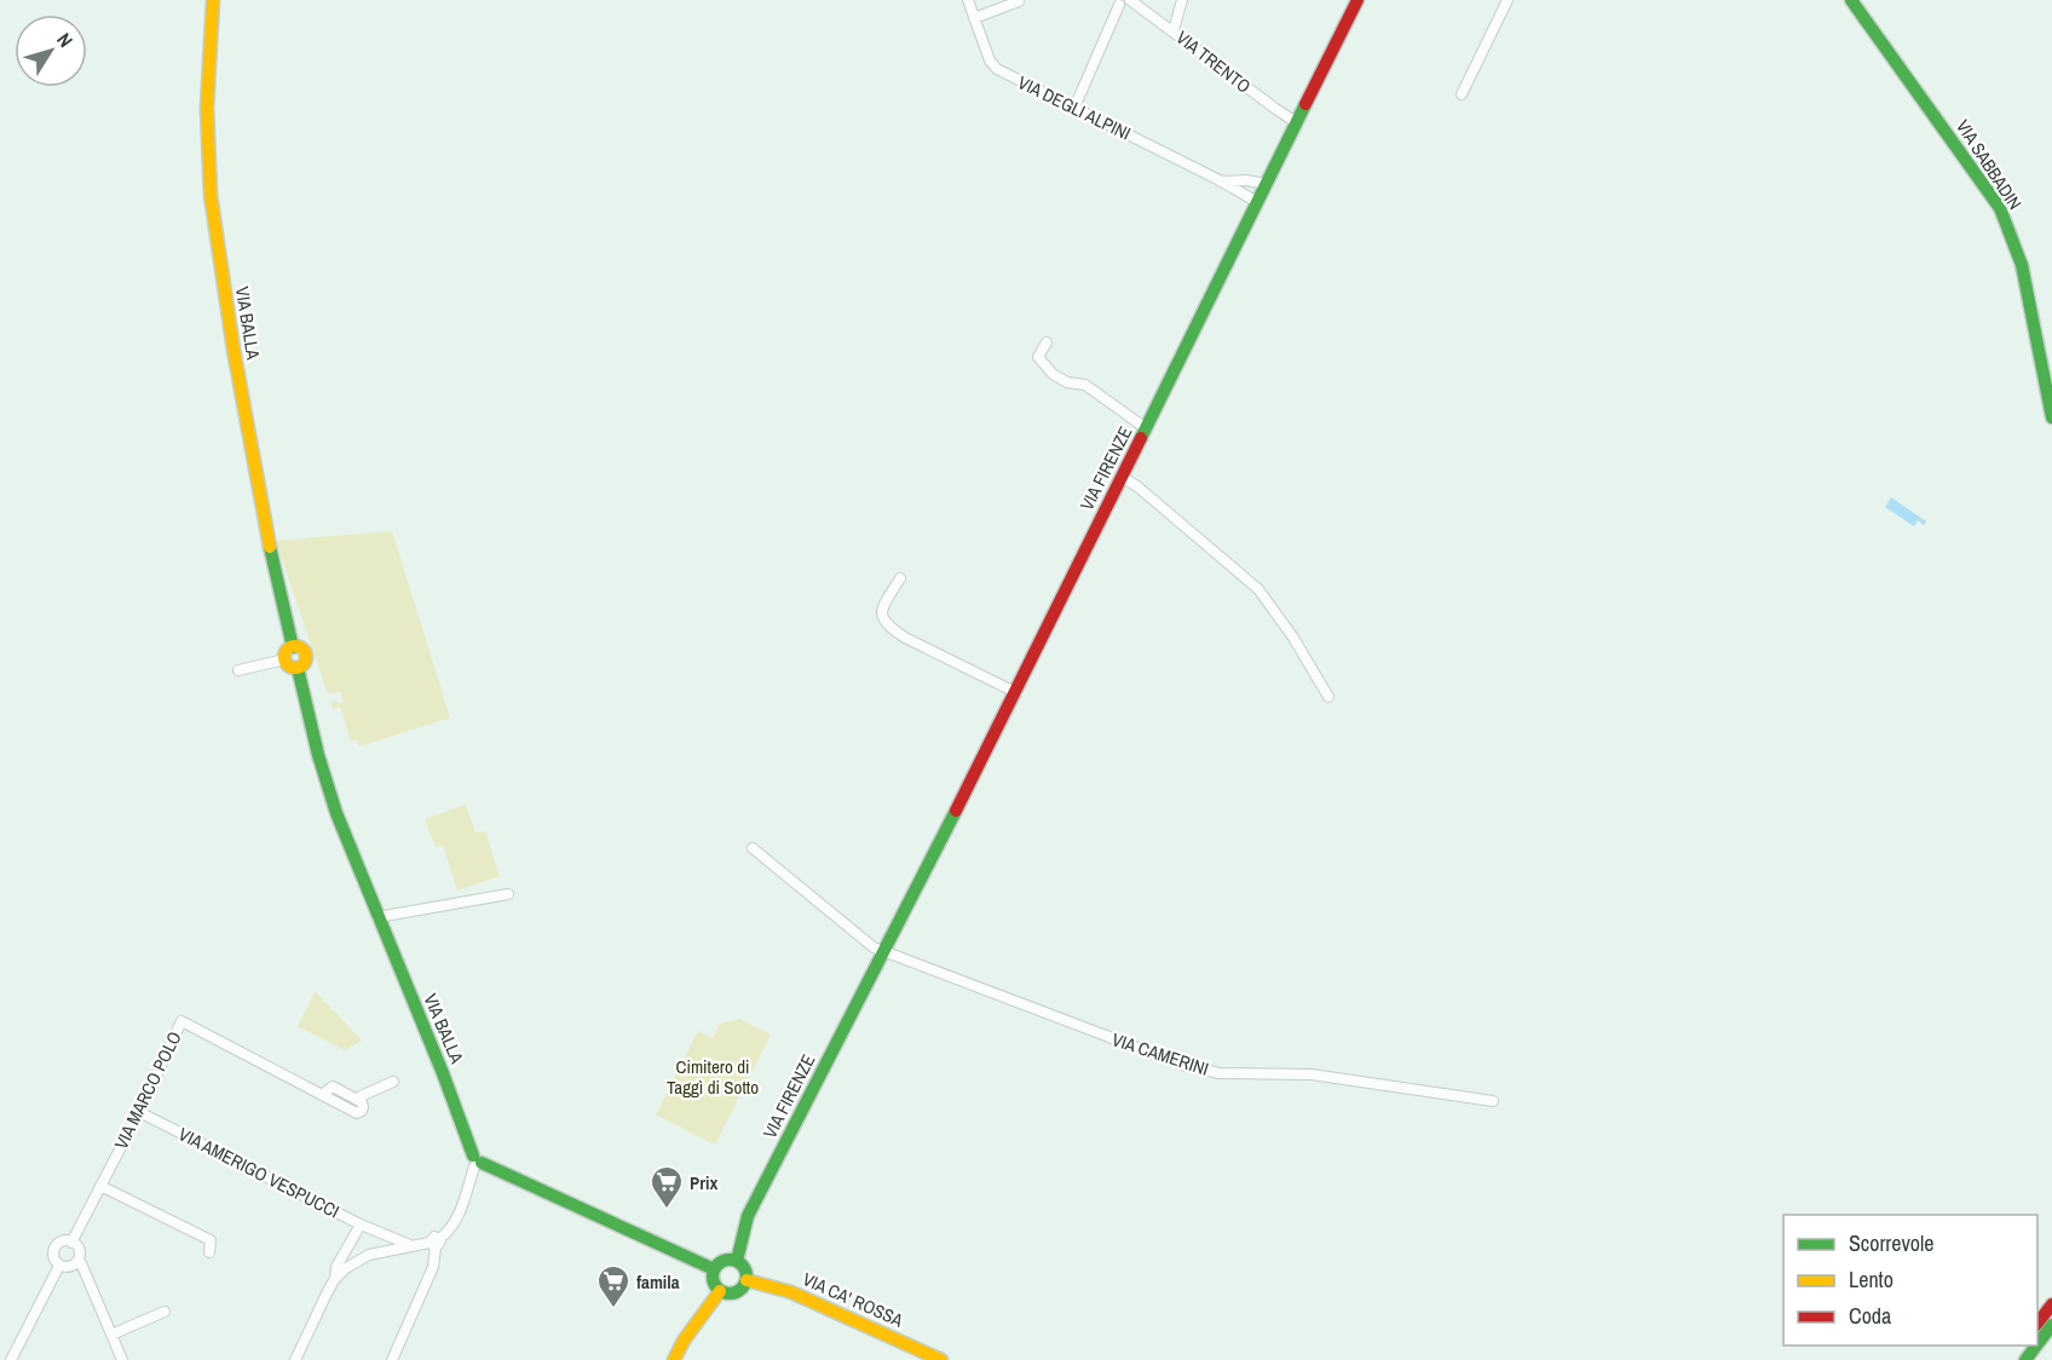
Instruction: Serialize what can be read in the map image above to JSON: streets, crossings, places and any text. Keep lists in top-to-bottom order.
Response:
{
  "streets": {
    "main road": [
      "VIA SABBADIN",
      "VIA BALLA",
      "VIA FIRENZE",
      "VIA CA' ROSSA"
    ],
    "street": [
      "VIA TRENTO",
      "VIA DEGLI ALPINI",
      "VIA CAMERINI",
      "VIA MARCO POLO",
      "VIA AMERIGO VESPUCCI"
    ]
  },
  "crossings": [
    ["VIA TRENTO", "VIA DEGLI ALPINI"],
    ["VIA TRENTO", "VIA FIRENZE"],
    ["VIA DEGLI ALPINI", "VIA FIRENZE"],
    ["VIA FIRENZE", "VIA CAMERINI"],
    ["VIA FIRENZE", "VIA CA' ROSSA"],
    ["VIA MARCO POLO", "VIA AMERIGO VESPUCCI"]
  ],
  "parks": ["Cimitero di Taggì di Sotto"],
  "places": {
    "supermarket": ["Prix", "famila"]
  },
  "legend": ["Scorrevole", "Lento", "Coda"],
  "north": "top right"
}
